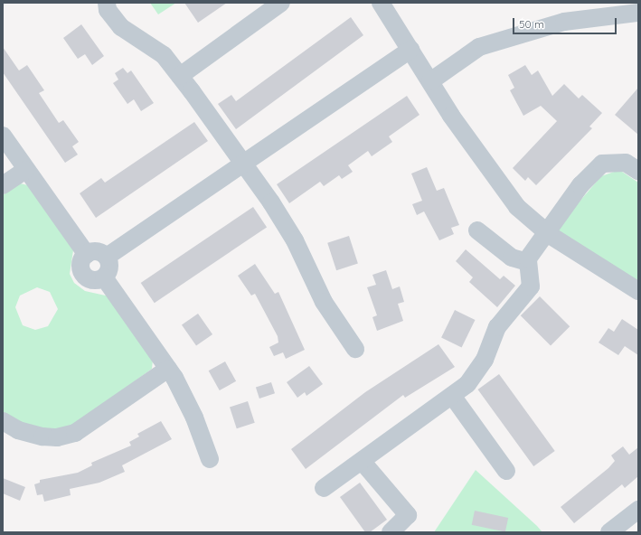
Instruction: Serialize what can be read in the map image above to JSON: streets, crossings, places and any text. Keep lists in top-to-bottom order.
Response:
{
  "scale_bar": "50 m"
}
